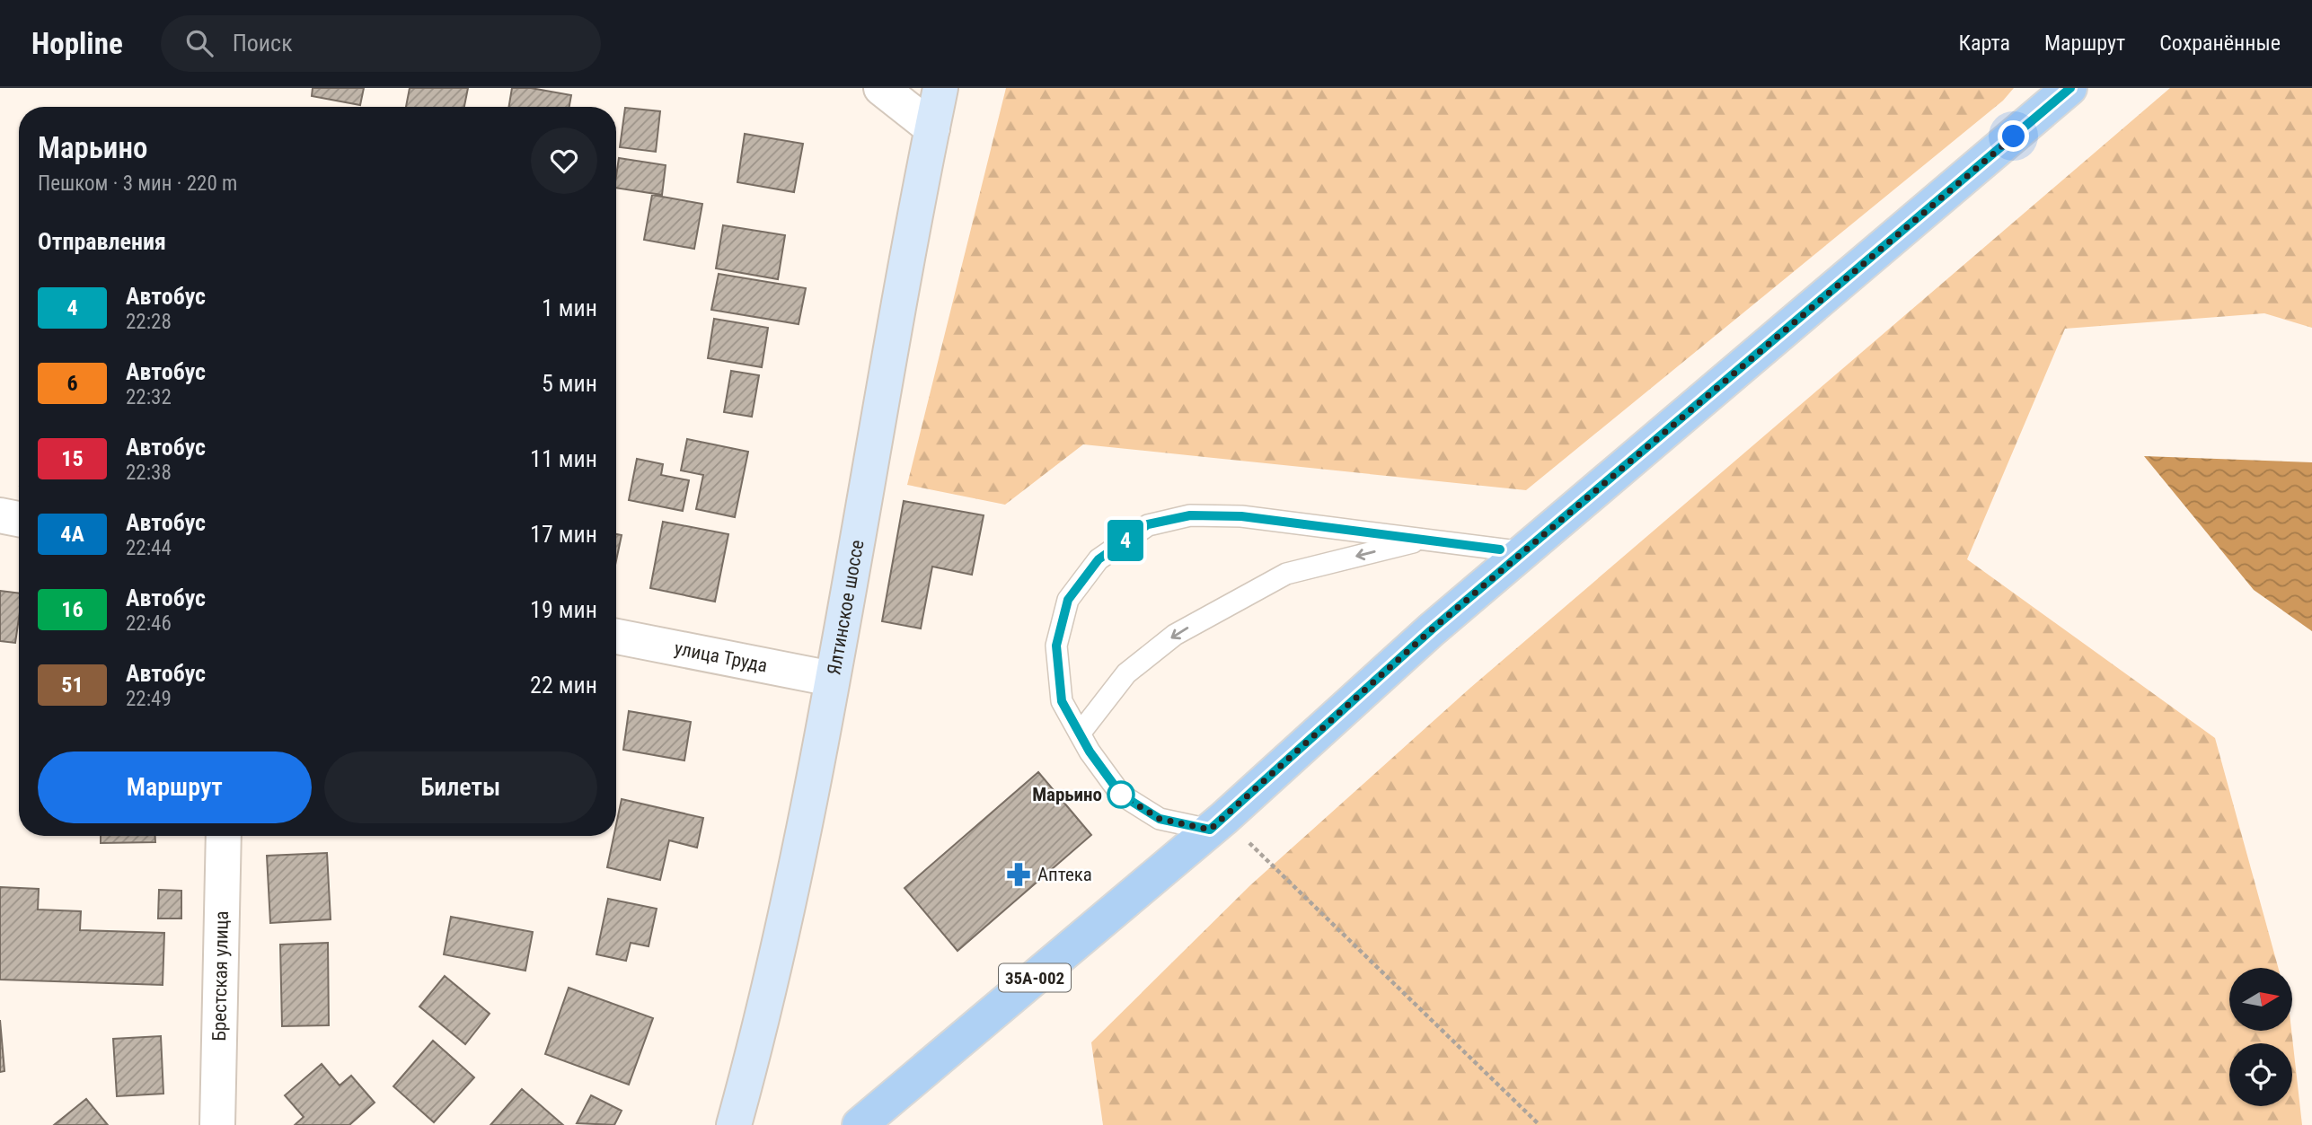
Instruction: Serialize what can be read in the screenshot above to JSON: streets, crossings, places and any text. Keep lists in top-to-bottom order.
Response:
{
  "streets": {
    "main road": ["35А-002"],
    "street": ["Ялтинское шоссе", "улица Труда", "Брестская улица"]
  },
  "crossings": [
    ["Ялтинское шоссе", "улица Труда"]
  ],
  "places": {
    "other": ["Марьино"],
    "pharmacy": ["Аптека"]
  },
  "lines": ["bus line 4"],
  "north": "right",
  "page": {
    "header": "Hopline",
    "search": "Поиск",
    "nav": ["Карта", "Маршрут", "Сохранённые"],
    "on_map": "4",
    "heading": [
      ["Марьино", "Пешком · 3 мин · 220 m"],
      "Отправления"
    ],
    "list": [
      {
        "mark": "4",
        "name": "Автобус",
        "note": "22:28",
        "value": "1 мин"
      },
      {
        "mark": "6",
        "name": "Автобус",
        "note": "22:32",
        "value": "5 мин"
      },
      {
        "mark": "15",
        "name": "Автобус",
        "note": "22:38",
        "value": "11 мин"
      },
      {
        "mark": "4А",
        "name": "Автобус",
        "note": "22:44",
        "value": "17 мин"
      },
      {
        "mark": "16",
        "name": "Автобус",
        "note": "22:46",
        "value": "19 мин"
      },
      {
        "mark": "51",
        "name": "Автобус",
        "note": "22:49",
        "value": "22 мин"
      }
    ],
    "buttons": ["Маршрут", "Билеты"]
  }
}
